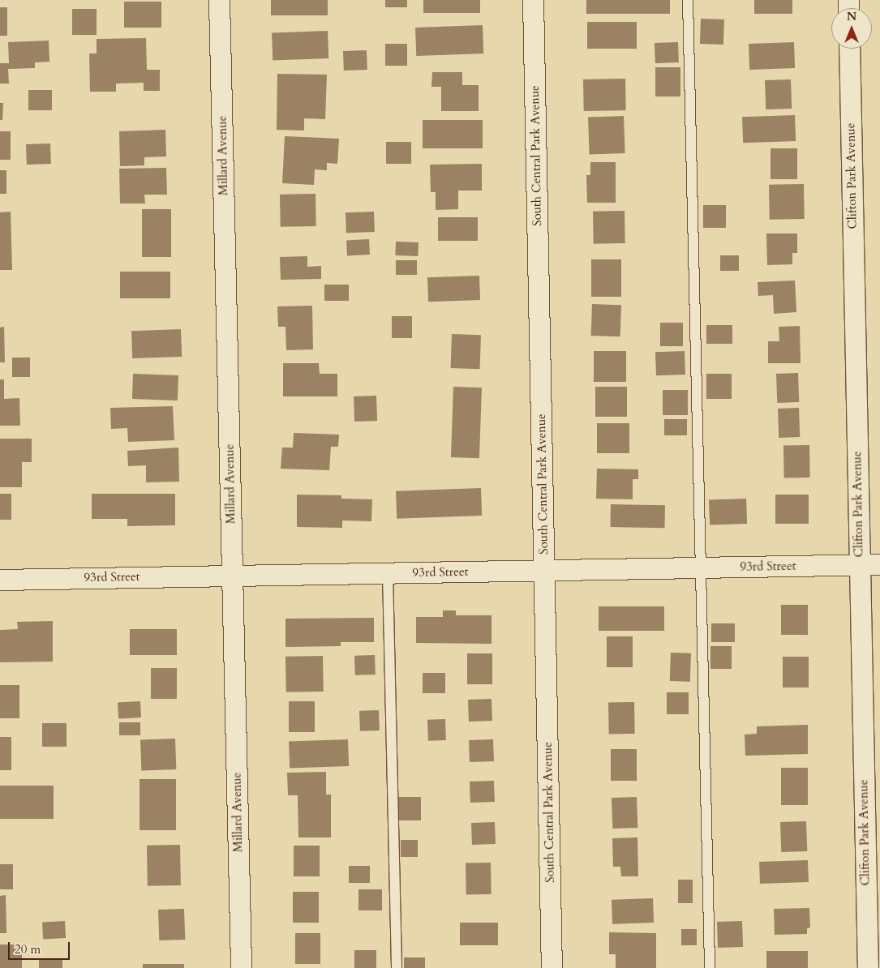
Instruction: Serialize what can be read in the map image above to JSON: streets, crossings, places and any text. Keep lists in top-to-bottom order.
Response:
{
  "streets": {
    "street": [
      "Millard Avenue",
      "South Central Park Avenue",
      "Clifton Park Avenue",
      "93rd Street"
    ]
  },
  "crossings": [
    ["Millard Avenue", "93rd Street"],
    ["South Central Park Avenue", "93rd Street"],
    ["Clifton Park Avenue", "93rd Street"]
  ],
  "scale_bar": "20 m",
  "north": "top"
}
